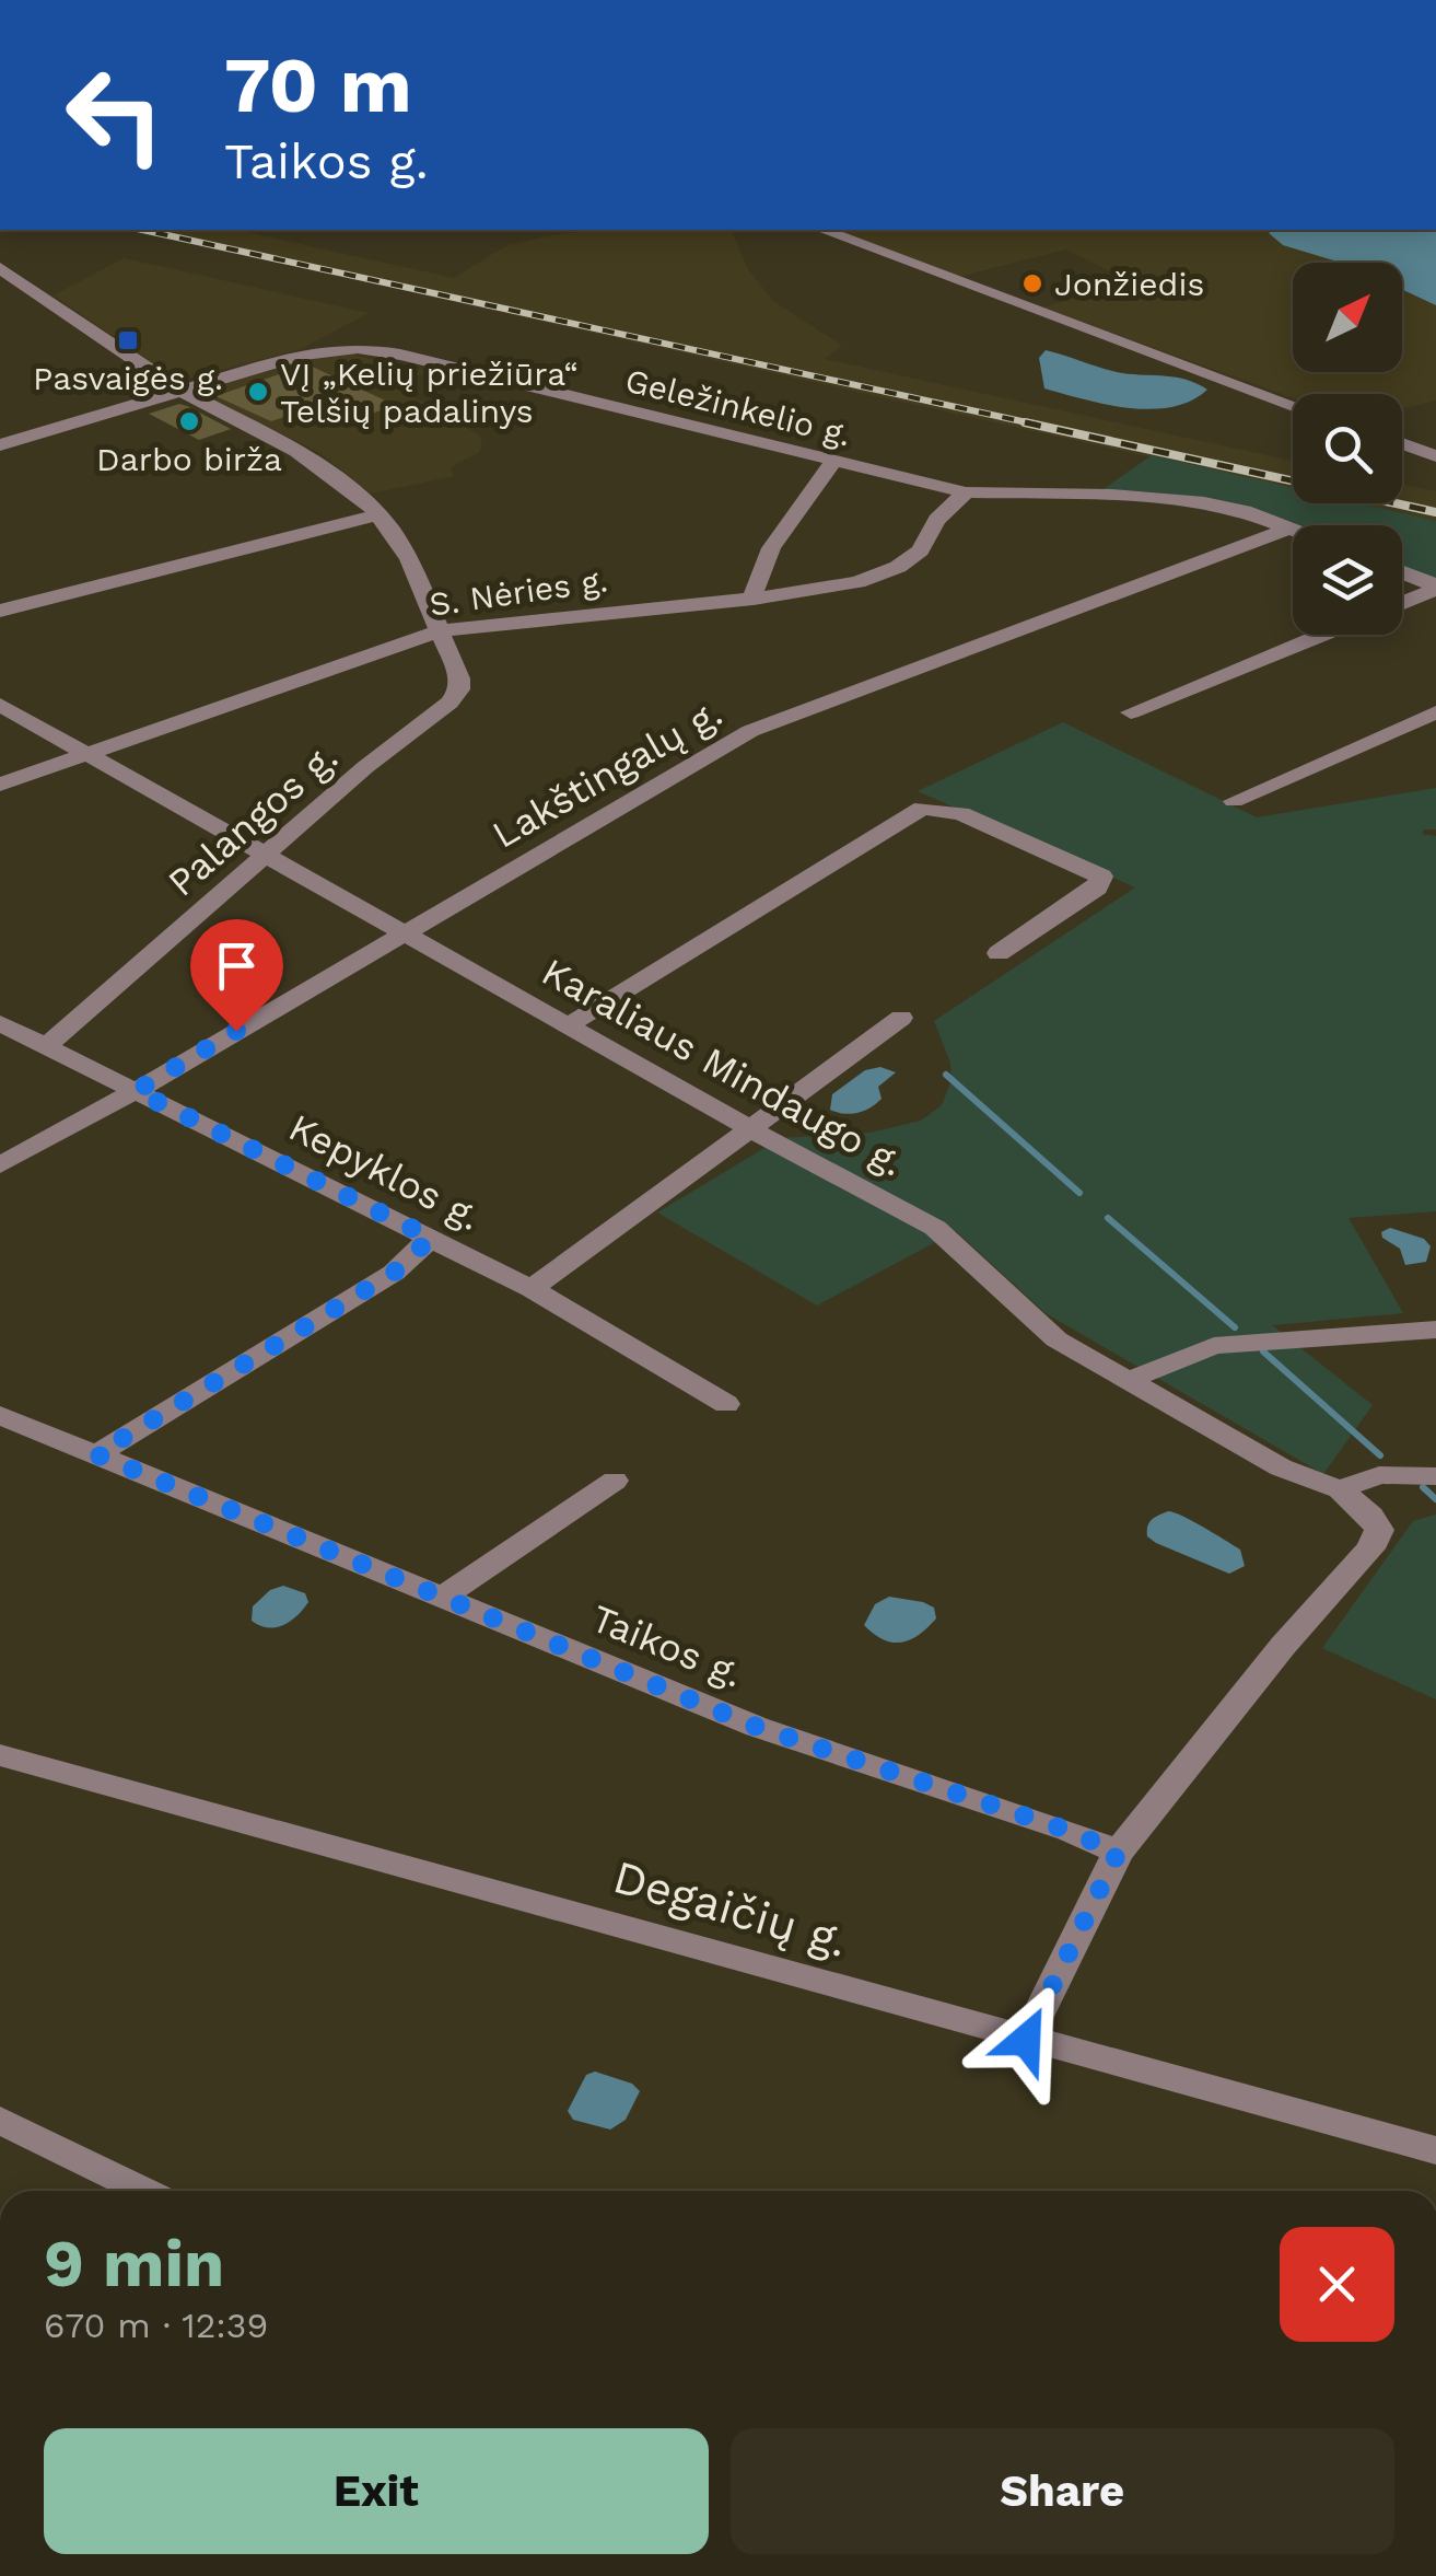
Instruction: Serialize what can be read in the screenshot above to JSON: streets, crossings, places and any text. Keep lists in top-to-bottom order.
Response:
{
  "streets": {
    "street": [
      "Geležinkelio g.",
      "S. Nėries g.",
      "Lakštingalų g.",
      "Palangos g.",
      "Karaliaus Mindaugo g.",
      "Kepyklos g.",
      "Taikos g.",
      "Degaičių g."
    ]
  },
  "crossings": [
    ["Geležinkelio g.", "S. Nėries g."],
    ["Geležinkelio g.", "Lakštingalų g."],
    ["S. Nėries g.", "Palangos g."],
    ["S. Nėries g.", "Karaliaus Mindaugo g."],
    ["Lakštingalų g.", "Karaliaus Mindaugo g."],
    ["Lakštingalų g.", "Kepyklos g."],
    ["Palangos g.", "Karaliaus Mindaugo g."],
    ["Palangos g.", "Kepyklos g."],
    ["Karaliaus Mindaugo g.", "Taikos g."]
  ],
  "places": {
    "other": ["Jonžiedis", "VĮ „Kelių priežiūra“ Telšių padalinys", "Darbo birža"],
    "transit": ["Pasvaigės g."]
  },
  "north": "top right",
  "page": {
    "turn": ["70 m", "Taikos g."],
    "heading": ["9 min", "670 m · 12:39"],
    "buttons": ["Exit", "Share"]
  }
}
